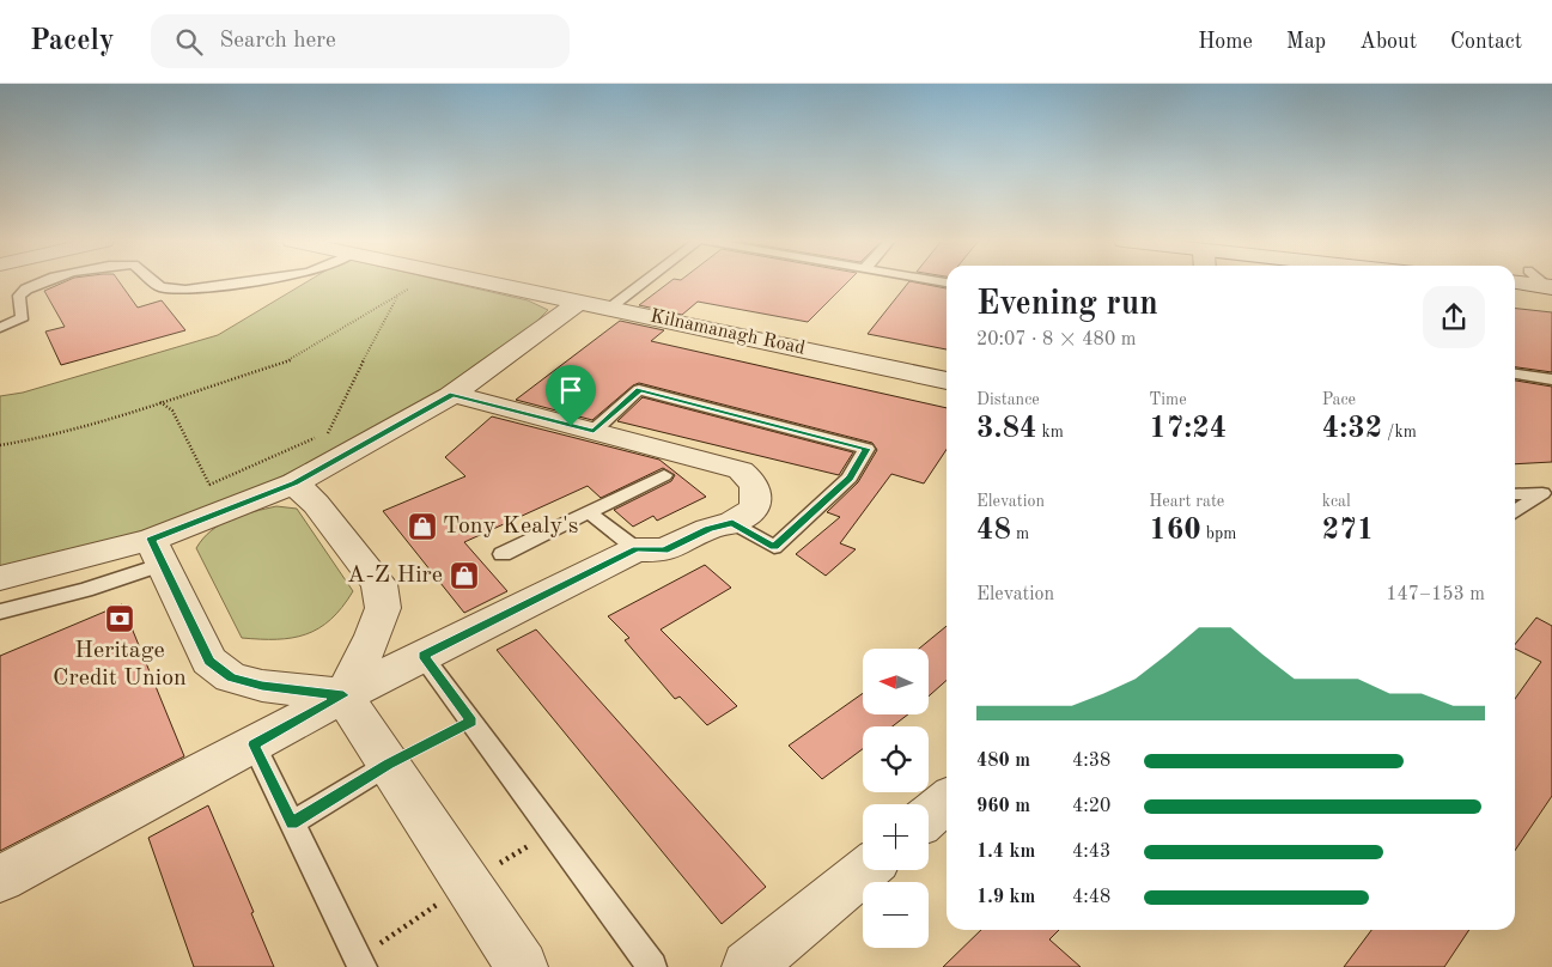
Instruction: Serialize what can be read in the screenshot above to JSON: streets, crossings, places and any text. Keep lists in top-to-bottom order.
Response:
{
  "streets": {
    "street": ["Kilnamanagh Road"]
  },
  "places": {
    "shop": ["Tony Kealy's", "A-Z Hire"],
    "bank": ["Heritage Credit Union"]
  },
  "north": "left",
  "page": {
    "header": "Pacely",
    "search": "Search here",
    "nav": [
      "Home",
      "Map",
      "About",
      "Contact"
    ],
    "heading": ["Evening run", "20:07 · 8 × 480 m"],
    "stats": [
      ["Distance", "3.84 km"],
      ["Time", "17:24"],
      ["Pace", "4:32 /km"],
      ["Elevation", "48 m"],
      ["Heart rate", "160 bpm"],
      ["kcal", "271"]
    ],
    "chart": ["Elevation", "147–153 m"],
    "map_buttons": ["+", "−"],
    "list": [
      {
        "name": "480 m",
        "note": "4:38"
      },
      {
        "name": "960 m",
        "note": "4:20"
      },
      {
        "name": "1.4 km",
        "note": "4:43"
      },
      {
        "name": "1.9 km",
        "note": "4:48"
      }
    ]
  }
}
